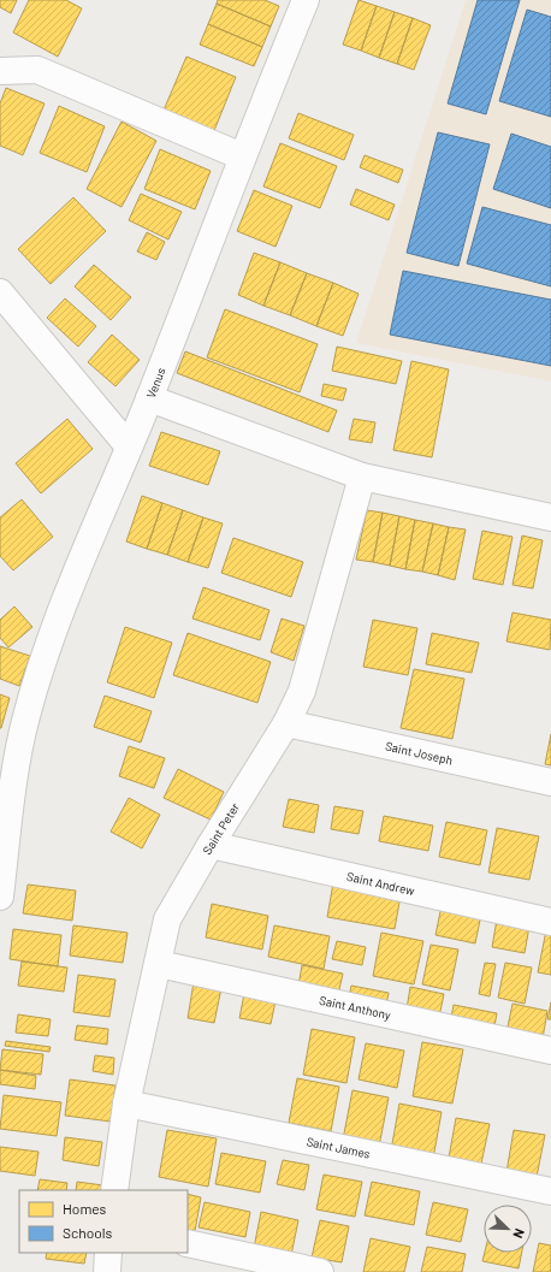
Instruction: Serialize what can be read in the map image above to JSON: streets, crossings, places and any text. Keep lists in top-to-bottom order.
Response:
{
  "streets": {
    "street": [
      "Venus",
      "Saint Joseph",
      "Saint Peter",
      "Saint Andrew",
      "Saint Anthony",
      "Saint James"
    ]
  },
  "crossings": [
    ["Saint Joseph", "Saint Peter"],
    ["Saint Peter", "Saint Andrew"],
    ["Saint Peter", "Saint Anthony"],
    ["Saint Peter", "Saint James"]
  ],
  "legend": ["Homes", "Schools"],
  "north": "bottom right"
}
